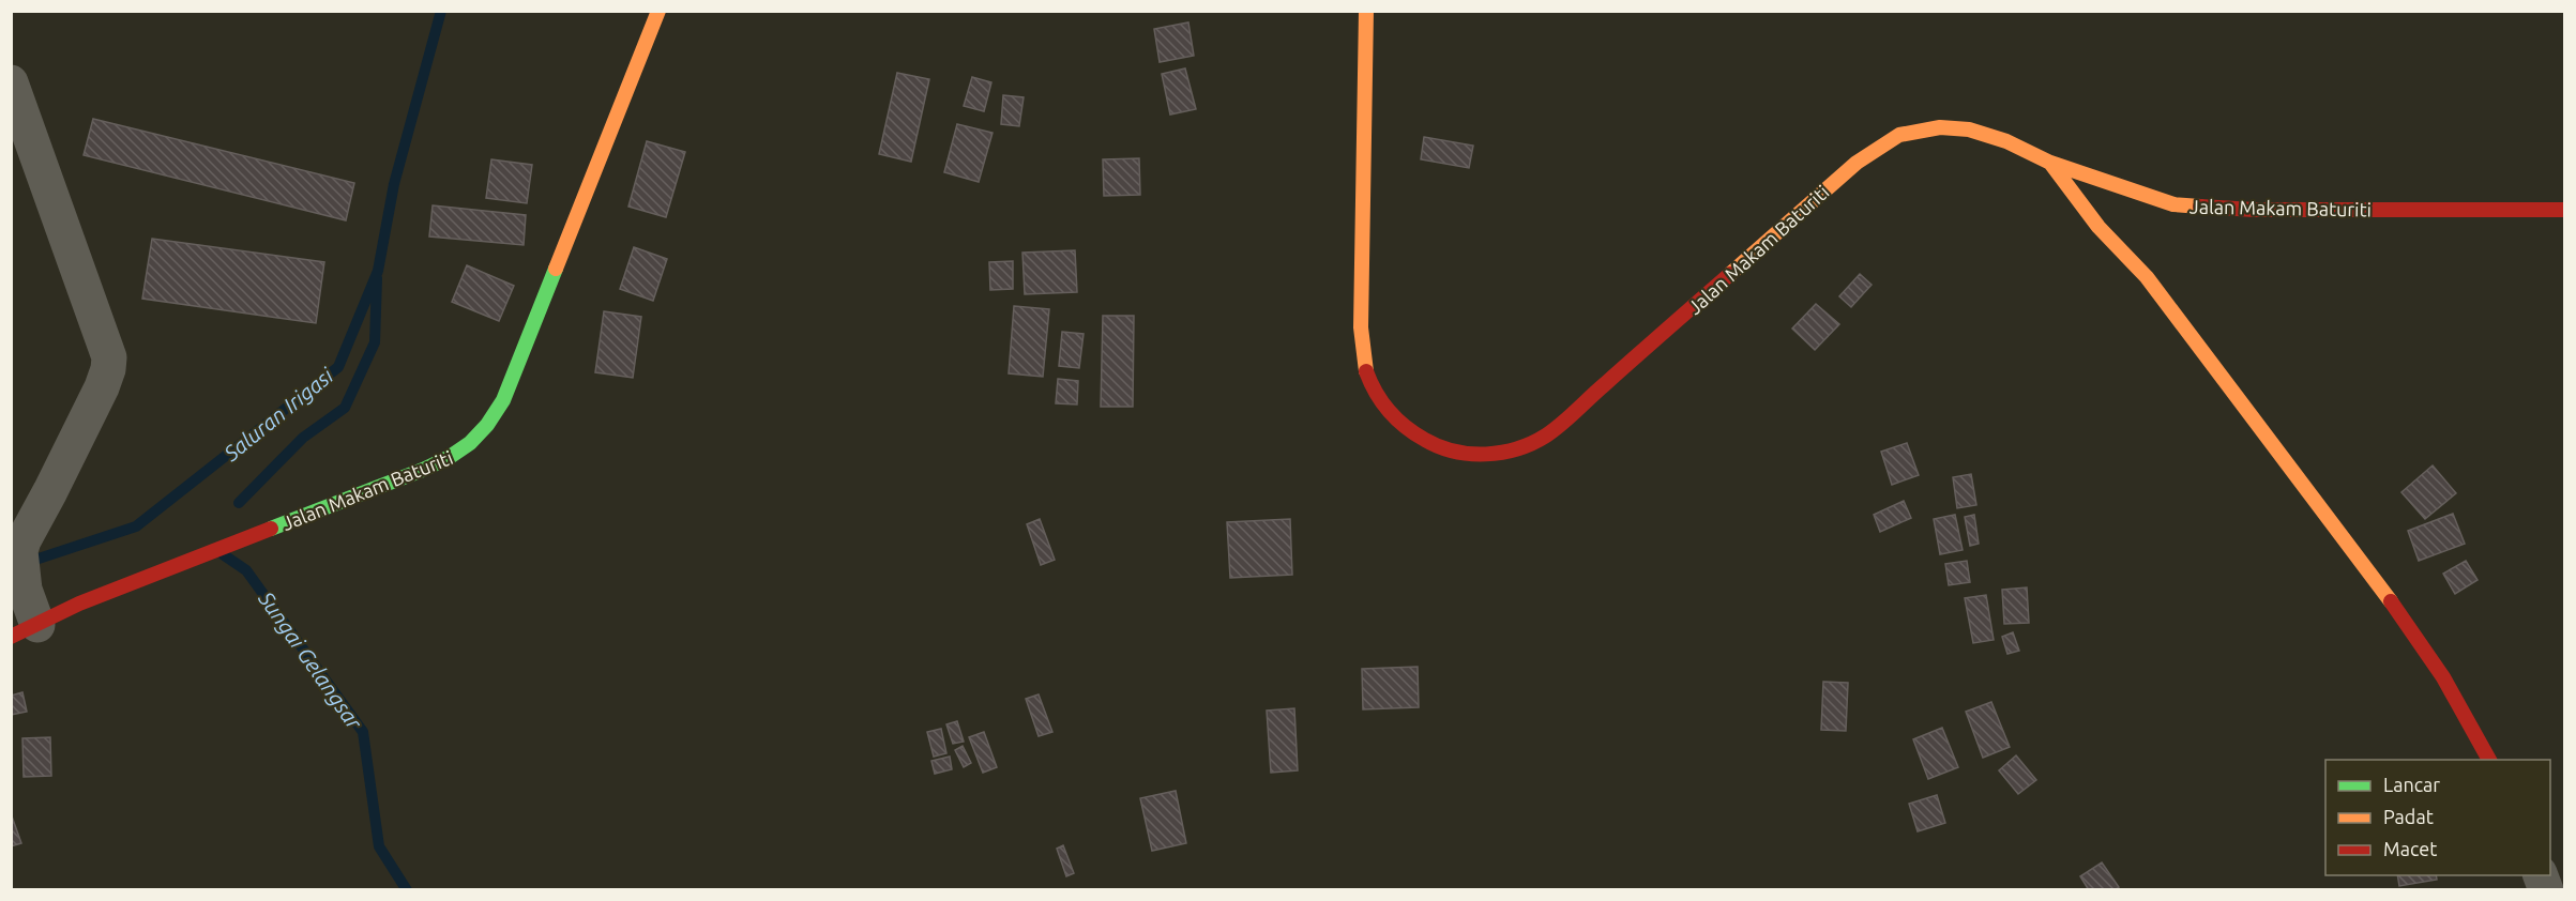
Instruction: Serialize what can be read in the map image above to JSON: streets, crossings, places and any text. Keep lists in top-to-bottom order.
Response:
{
  "streets": {
    "street": ["Jalan Makam Baturiti"]
  },
  "water": ["Saluran Irigasi", "Sungai Gelangsar"],
  "legend": ["Lancar", "Padat", "Macet"]
}
